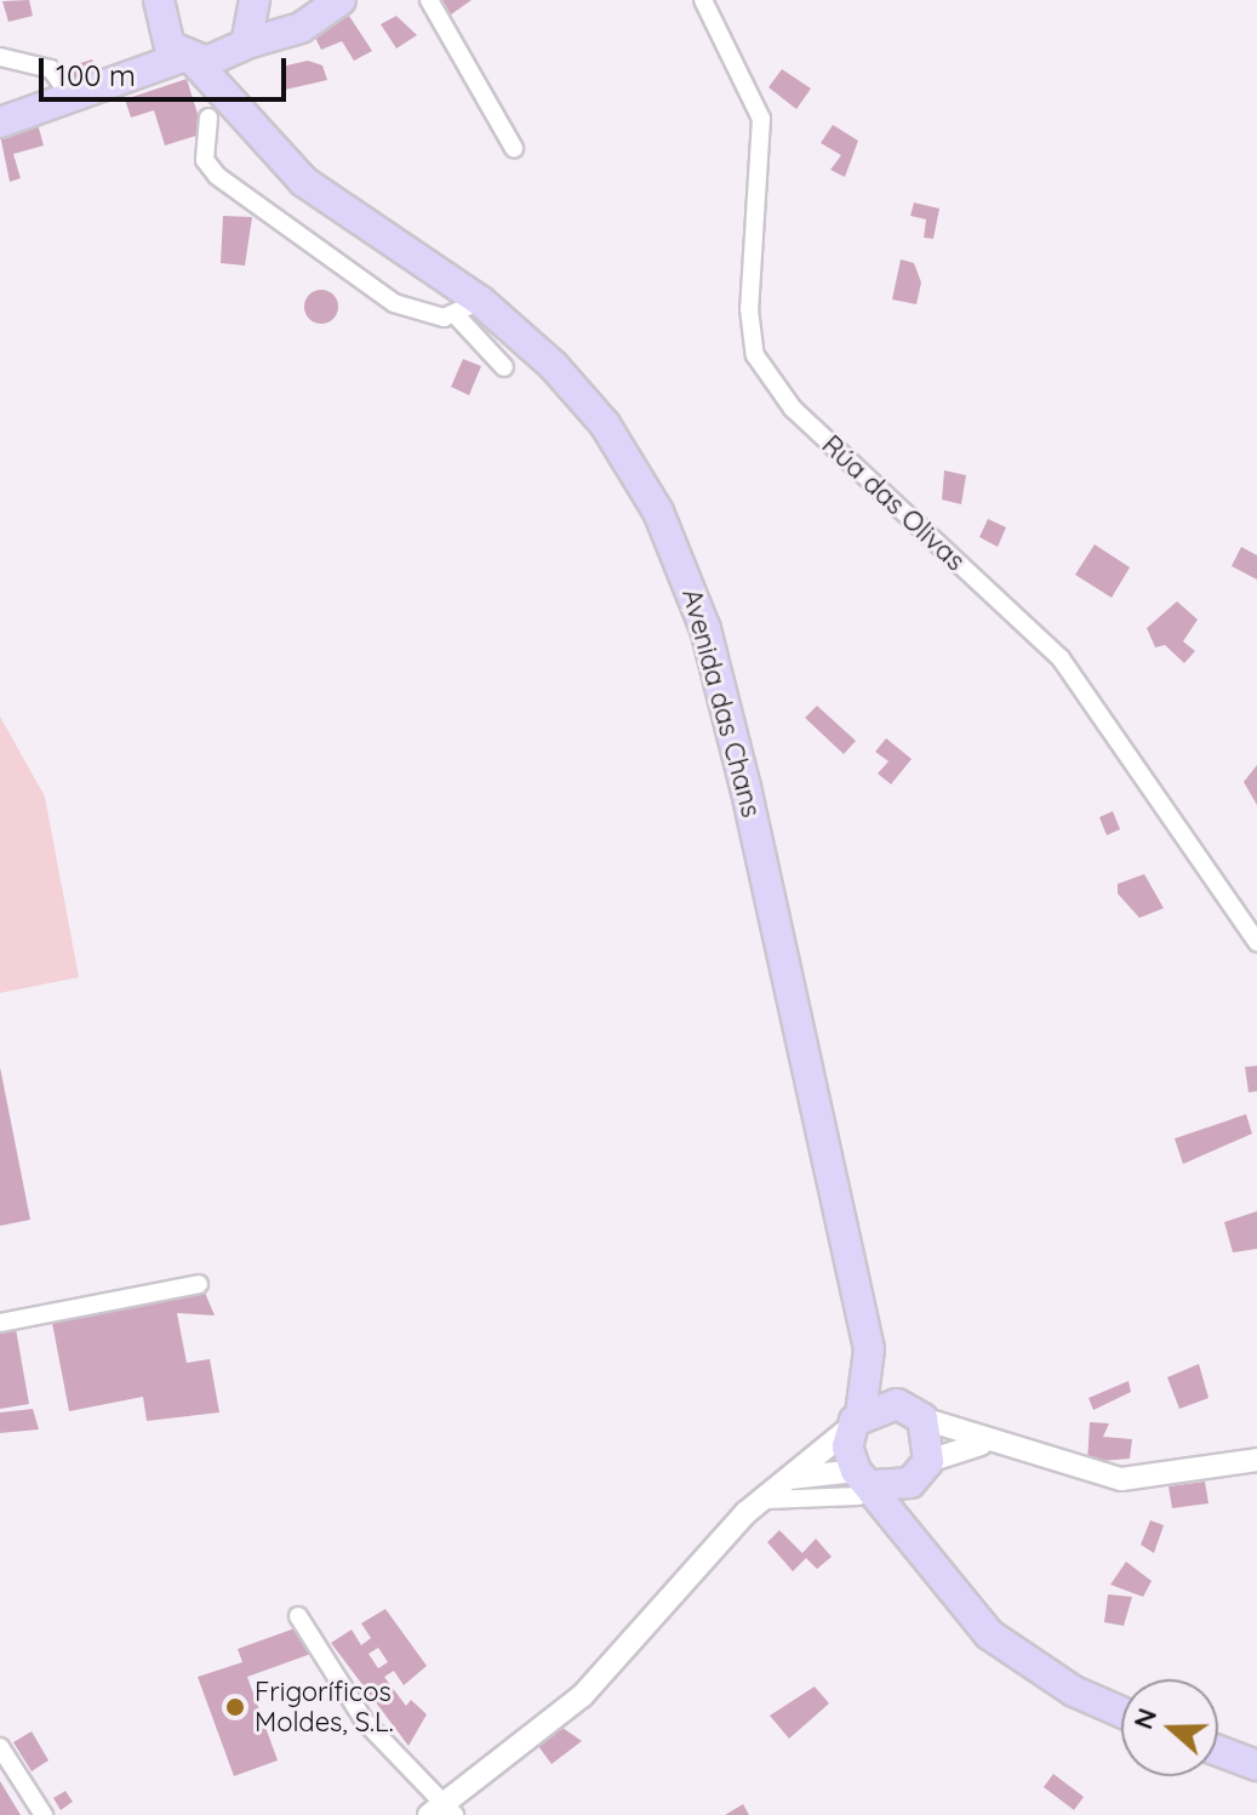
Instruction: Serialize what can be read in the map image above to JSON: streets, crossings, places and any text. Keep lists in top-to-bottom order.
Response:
{
  "streets": {
    "main road": ["Avenida das Chans"],
    "street": ["Rúa das Olivas"]
  },
  "places": ["Frigoríficos Moldes, S.L."],
  "scale_bar": "100 m",
  "north": "left"
}
